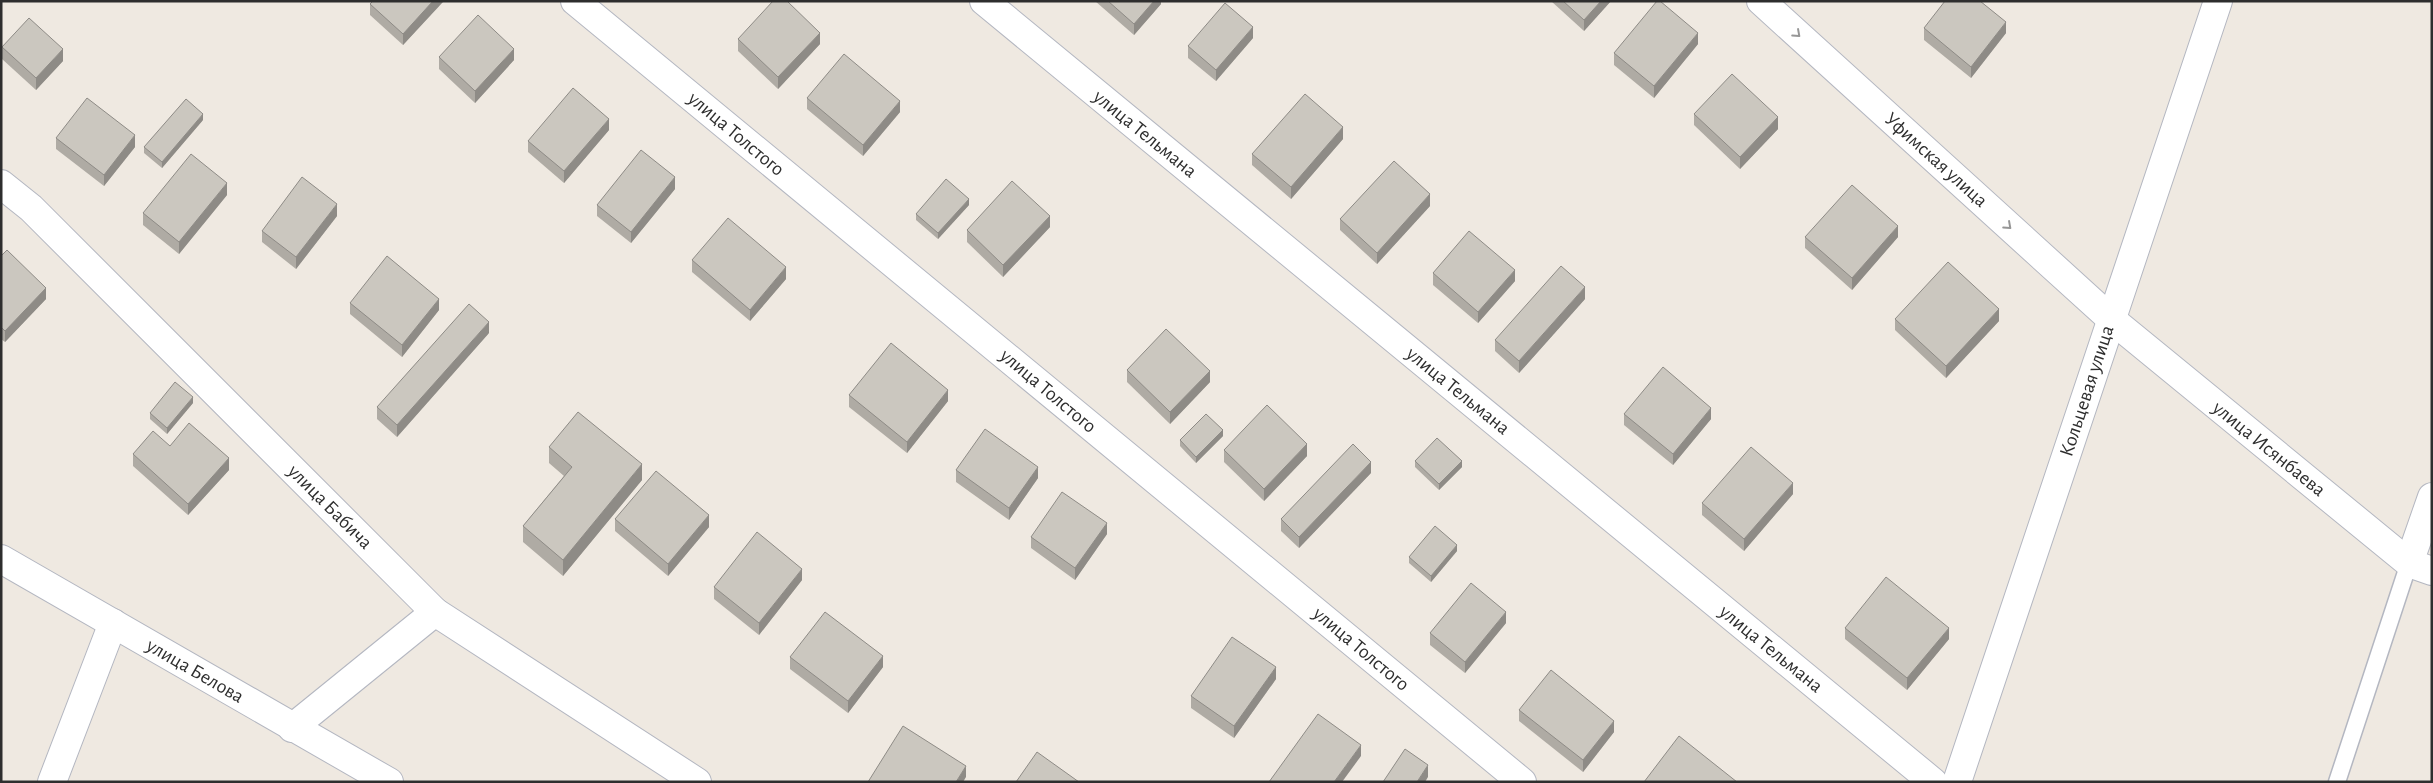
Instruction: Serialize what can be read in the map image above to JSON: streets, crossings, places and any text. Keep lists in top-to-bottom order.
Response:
{
  "streets": {
    "street": [
      "улица Толстого",
      "улица Тельмана",
      "Уфимская улица",
      "Кольцевая улица",
      "улица Исянбаева",
      "улица Бабича",
      "улица Белова"
    ]
  },
  "crossings": [
    ["Уфимская улица", "Кольцевая улица"],
    ["Уфимская улица", "улица Исянбаева"],
    ["Кольцевая улица", "улица Исянбаева"]
  ],
  "one_way": ["Уфимская улица"]
}
